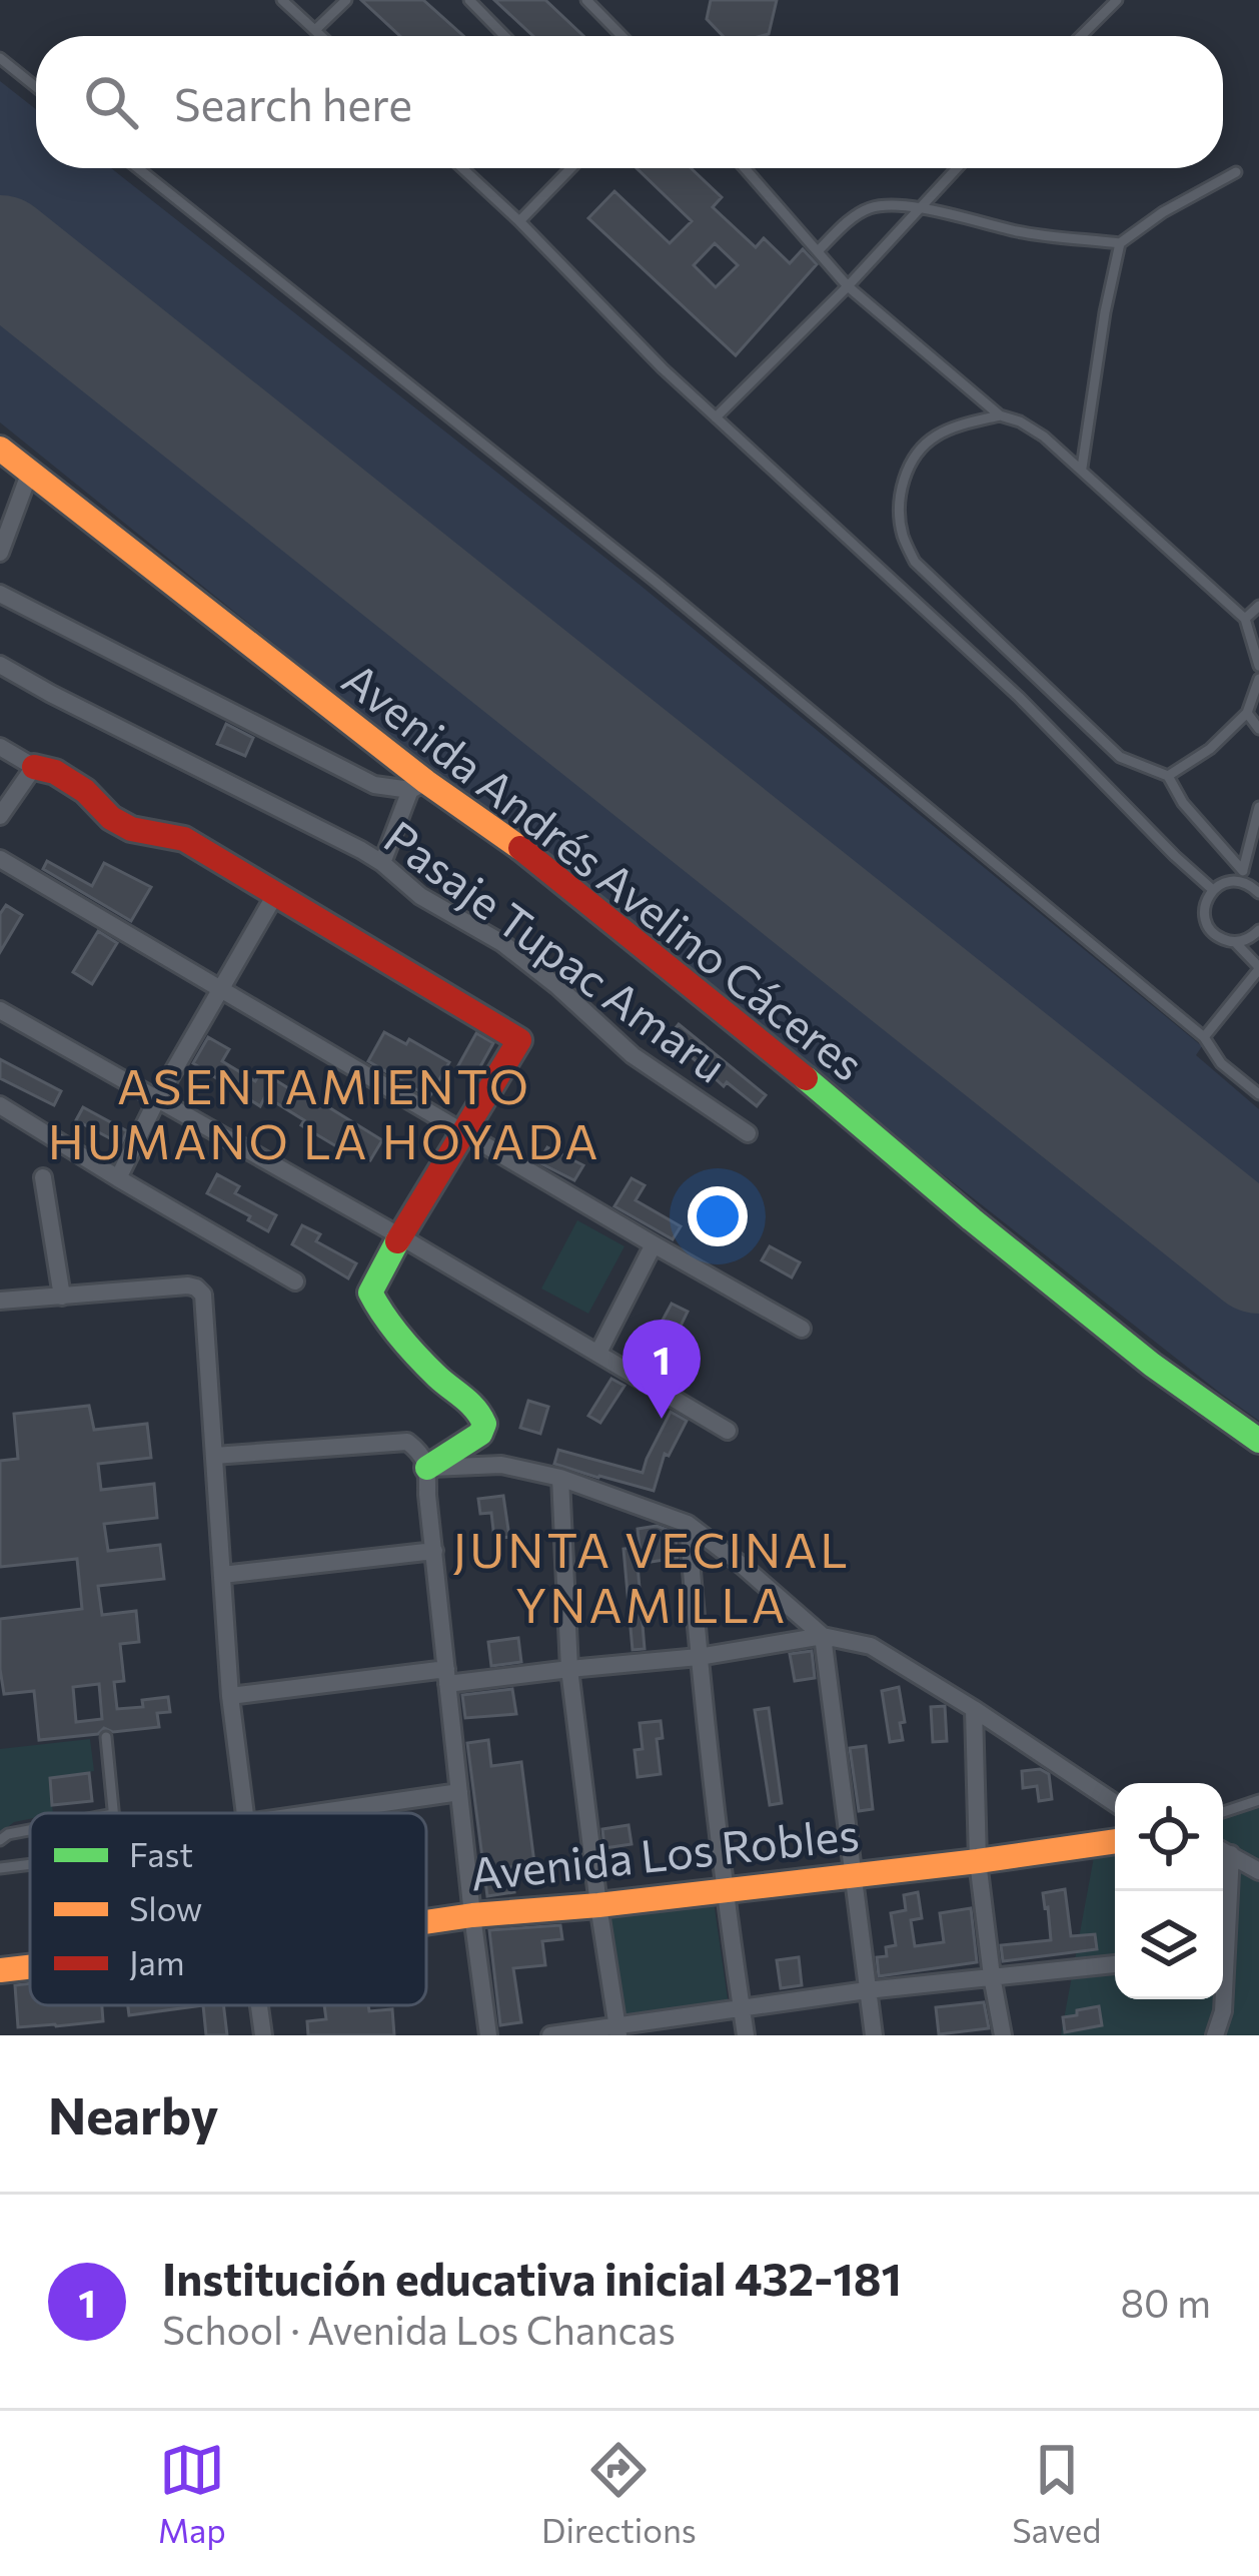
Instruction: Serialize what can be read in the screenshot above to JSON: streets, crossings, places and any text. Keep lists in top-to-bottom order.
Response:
{
  "streets": {
    "street": ["Avenida Andrés Avelino Cáceres", "Pasaje Tupac Amaru", "Avenida Los Robles"]
  },
  "districts": ["ASENTAMIENTO HUMANO LA HOYADA", "JUNTA VECINAL YNAMILLA"],
  "legend": ["Fast", "Slow", "Jam"],
  "page": {
    "search": "Search here",
    "pins": "1",
    "heading": "Nearby",
    "list": [
      {
        "mark": "1",
        "name": "Institución educativa inicial 432-181",
        "note": "School · Avenida Los Chancas",
        "value": "80 m"
      }
    ],
    "nav": ["Map", "Directions", "Saved"]
  }
}
